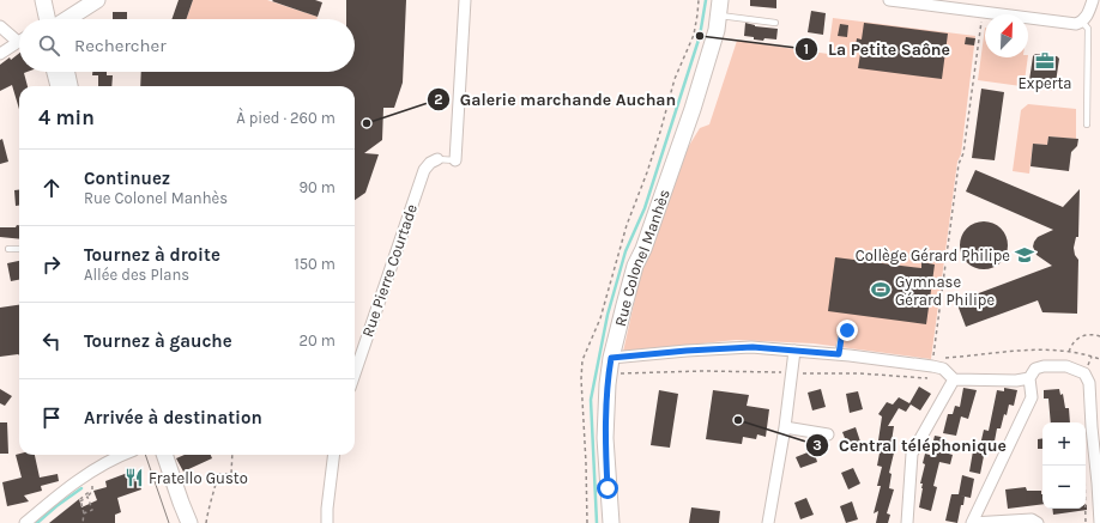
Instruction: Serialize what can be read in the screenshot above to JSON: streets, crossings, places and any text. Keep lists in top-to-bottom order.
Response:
{
  "streets": {
    "street": ["Rue Colonel Manhès", "Rue Pierre Courtade"]
  },
  "places": {
    "other": ["La Petite Saône", "Galerie marchande Auchan", "Central téléphonique"],
    "office": ["Experta"],
    "school or university": ["Collège Gérard Philipe"],
    "sports": ["Gymnase Gérard Philipe"],
    "restaurant": ["Fratello Gusto"]
  },
  "north": "top right",
  "page": {
    "search": "Rechercher",
    "heading": ["4 min", "À pied · 260 m"],
    "list": [
      ["Continuez", "Rue Colonel Manhès", "90 m"],
      ["Tournez à droite", "Allée des Plans", "150 m"],
      ["Tournez à gauche", "20 m"],
      "Arrivée à destination"
    ],
    "map_buttons": ["+", "−"]
  }
}
